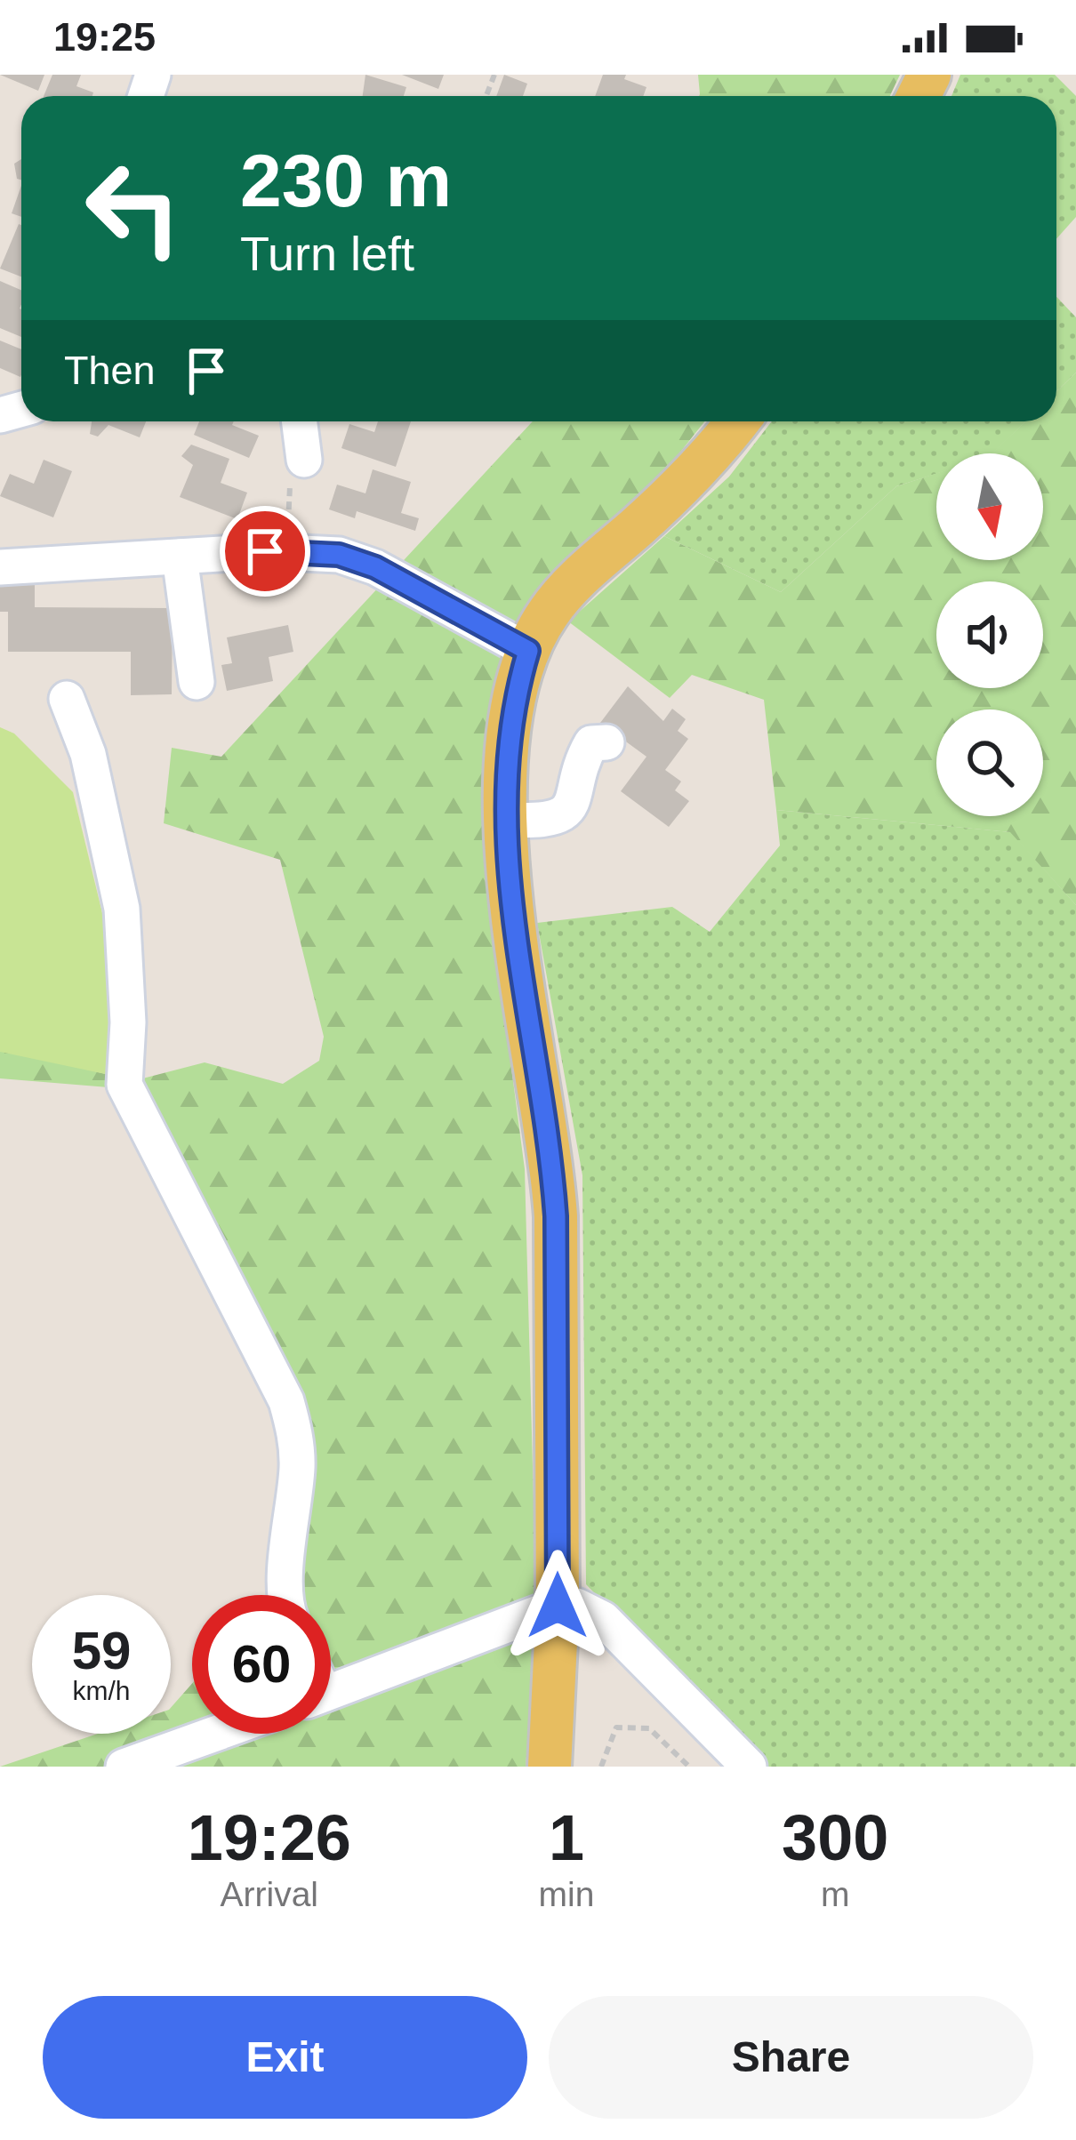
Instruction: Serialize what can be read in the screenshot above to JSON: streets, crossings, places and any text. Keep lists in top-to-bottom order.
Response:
{
  "north": "bottom",
  "page": {
    "status": "19:25",
    "turn": ["230 m", "Turn left"],
    "then": "Then",
    "speed": "59 km/h",
    "limit": "60",
    "eta": [
      "19:26",
      "Arrival",
      "1",
      "min",
      "300",
      "m"
    ],
    "buttons": ["Exit", "Share"]
  }
}
